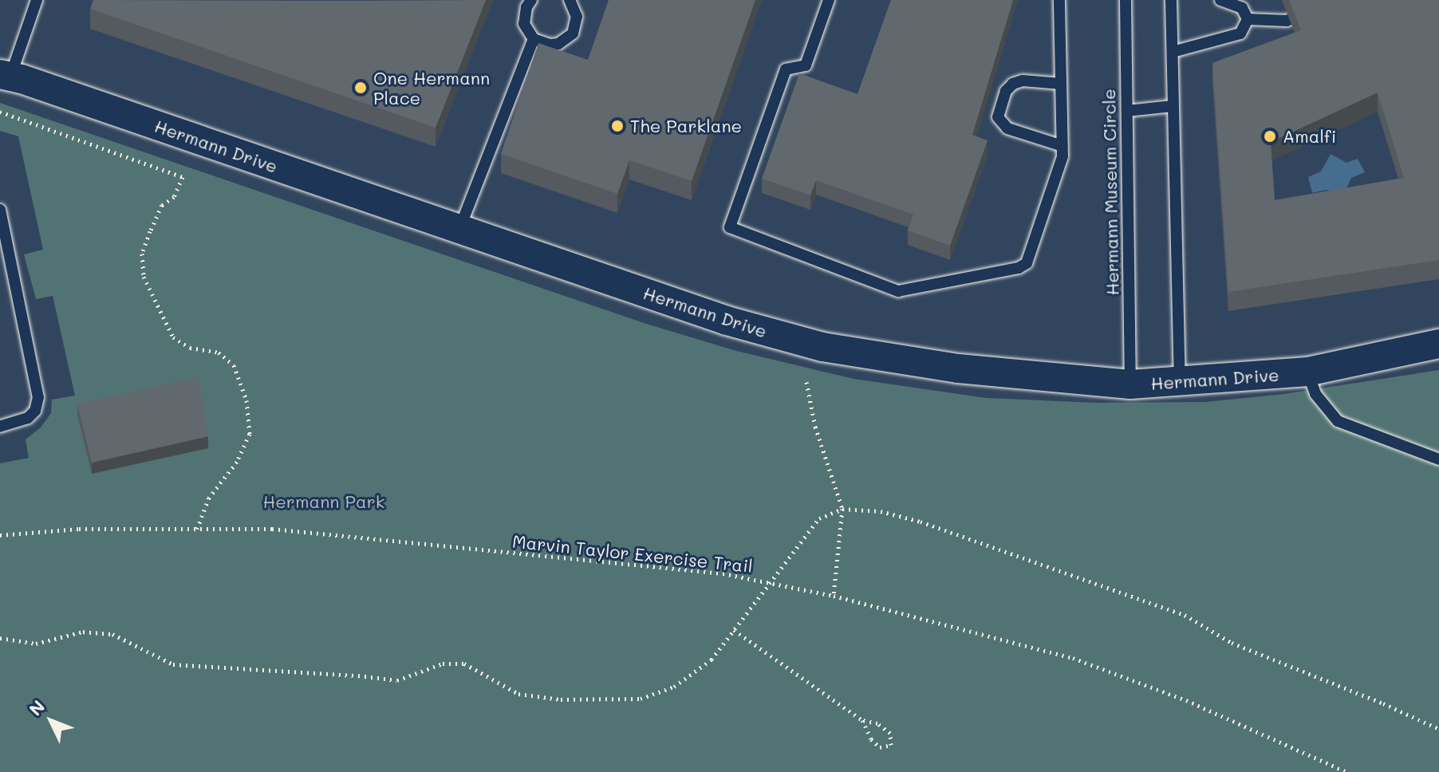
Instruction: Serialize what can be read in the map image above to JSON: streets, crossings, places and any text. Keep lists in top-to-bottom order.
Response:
{
  "streets": {
    "street": ["Hermann Drive"],
    "lane": ["Hermann Museum Circle"],
    "path": ["Marvin Taylor Exercise Trail"]
  },
  "crossings": [
    ["Hermann Drive", "Hermann Museum Circle"]
  ],
  "parks": ["Hermann Park"],
  "places": ["One Hermann Place", "The Parklane", "Amalfi"],
  "north": "top left"
}
